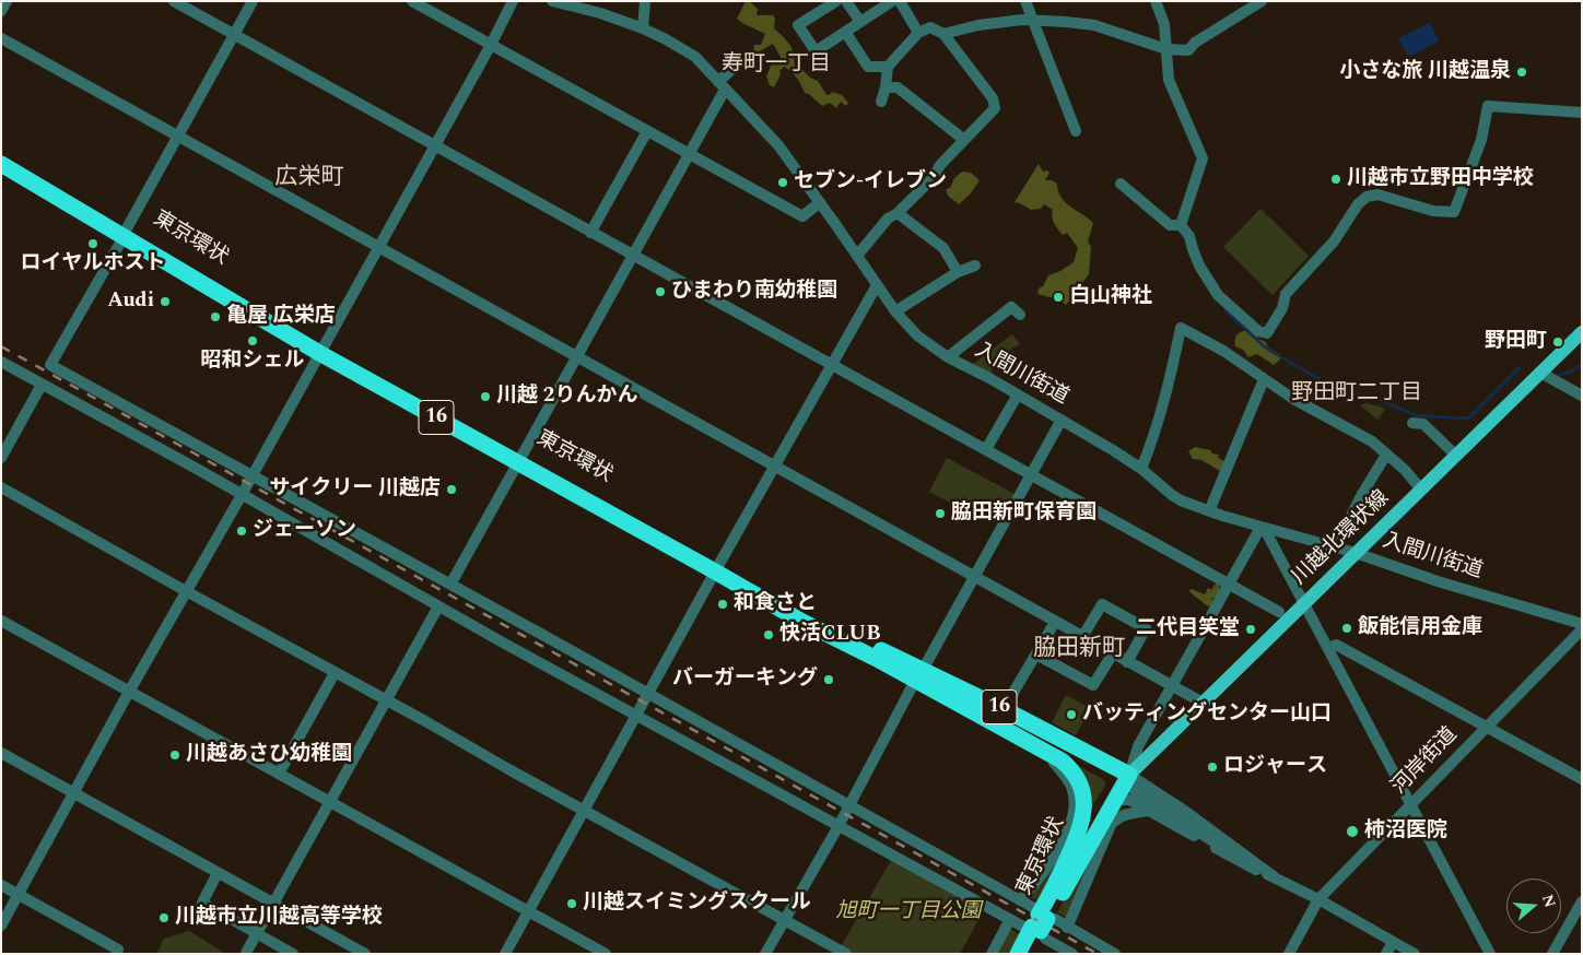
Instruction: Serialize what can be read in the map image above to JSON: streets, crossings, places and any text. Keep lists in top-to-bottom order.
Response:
{
  "streets": {
    "highway": ["東京環状", "16"],
    "main road": ["川越北環状線"],
    "street": ["入間川街道", "河岸街道"]
  },
  "crossings": [
    ["東京環状", "川越北環状線"],
    ["入間川街道", "川越北環状線"]
  ],
  "districts": [
    "寿町一丁目",
    "広栄町",
    "野田町二丁目",
    "脇田新町"
  ],
  "parks": ["旭町一丁目公園"],
  "places": [
    "小さな旅 川越温泉",
    "川越市立野田中学校",
    "セブン-イレブン",
    "ロイヤルホスト",
    "ひまわり南幼稚園",
    "白山神社",
    "Audi",
    "亀屋 広栄店",
    "昭和シェル",
    "野田町",
    "川越 2りんかん",
    "サイクリー 川越店",
    "脇田新町保育園",
    "ジェーソン",
    "和食さと",
    "飯能信用金庫",
    "二代目笑堂",
    "快活CLUB",
    "バーガーキング",
    "バッティングセンター山口",
    "川越あさひ幼稚園",
    "ロジャース",
    "柿沼医院",
    "川越スイミングスクール",
    "川越市立川越高等学校"
  ],
  "north": "right"
}
